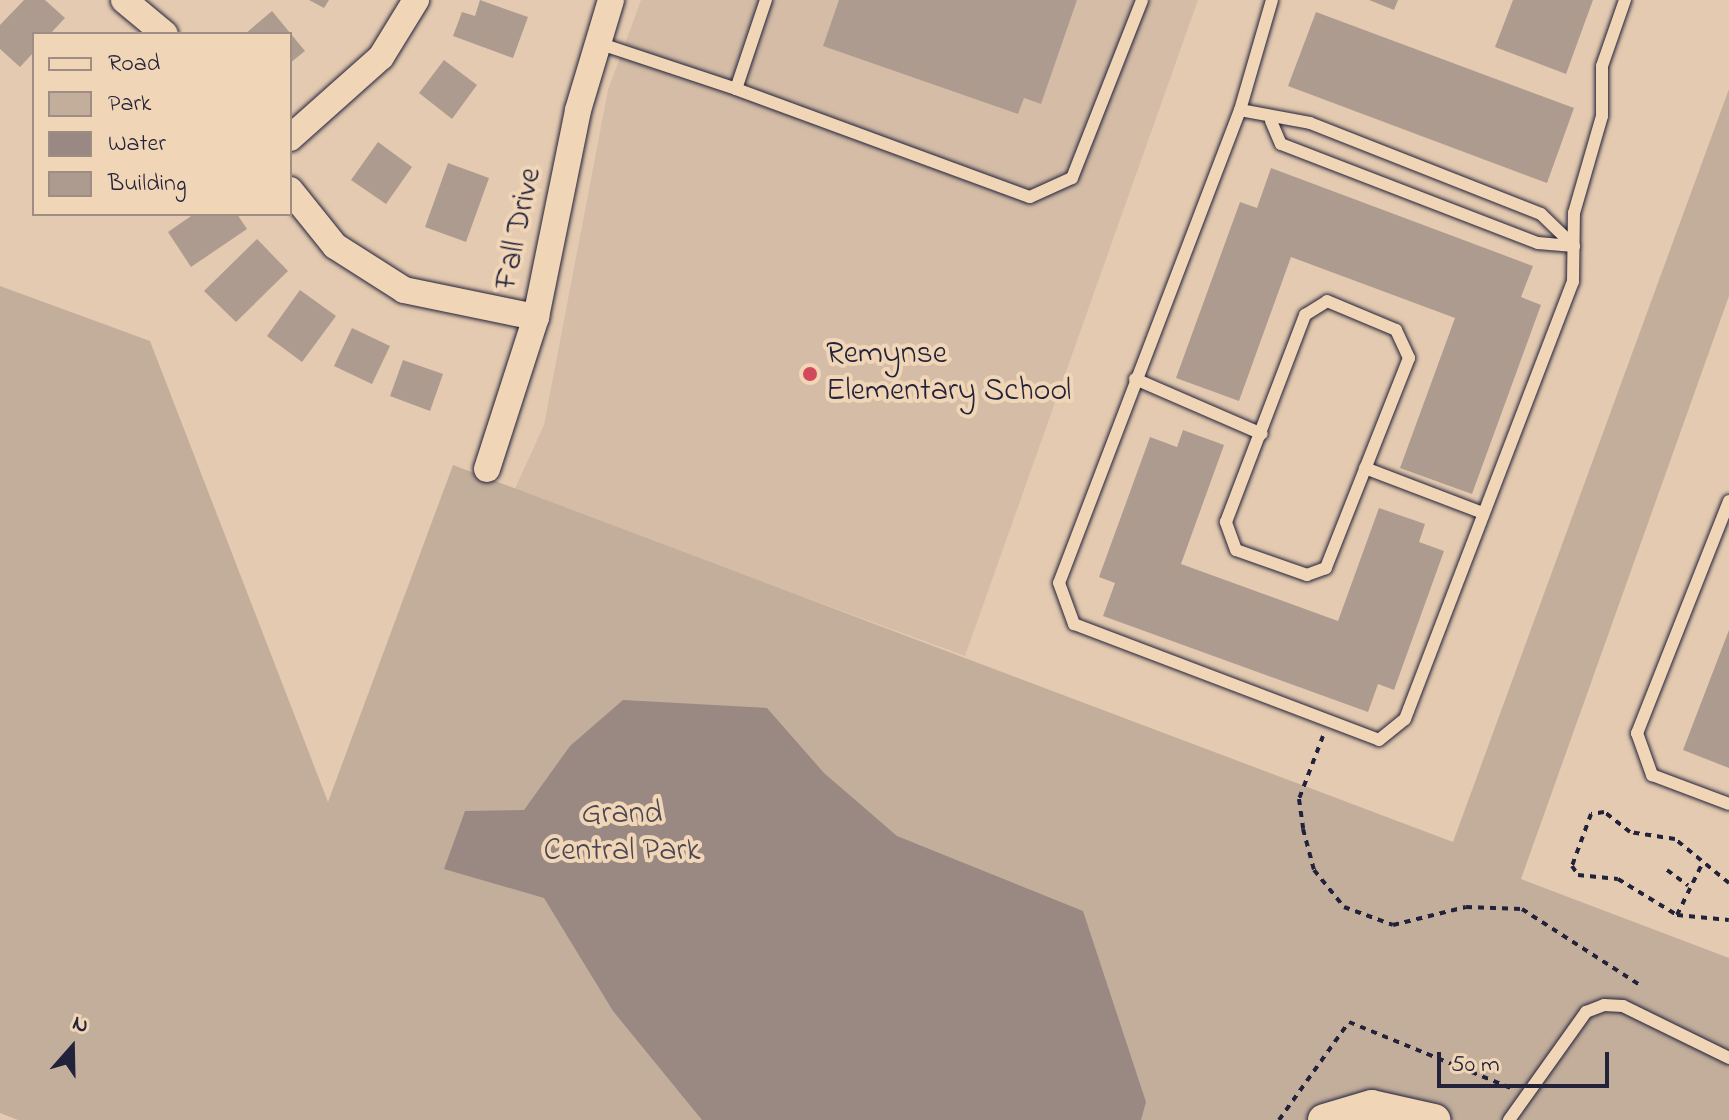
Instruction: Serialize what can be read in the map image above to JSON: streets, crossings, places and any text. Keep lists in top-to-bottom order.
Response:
{
  "streets": {
    "street": ["Fall Drive"]
  },
  "parks": ["Grand Central Park"],
  "places": ["Remynse Elementary School"],
  "legend": [
    "Road",
    "Park",
    "Water",
    "Building"
  ],
  "scale_bar": "50 m",
  "north": "top"
}
